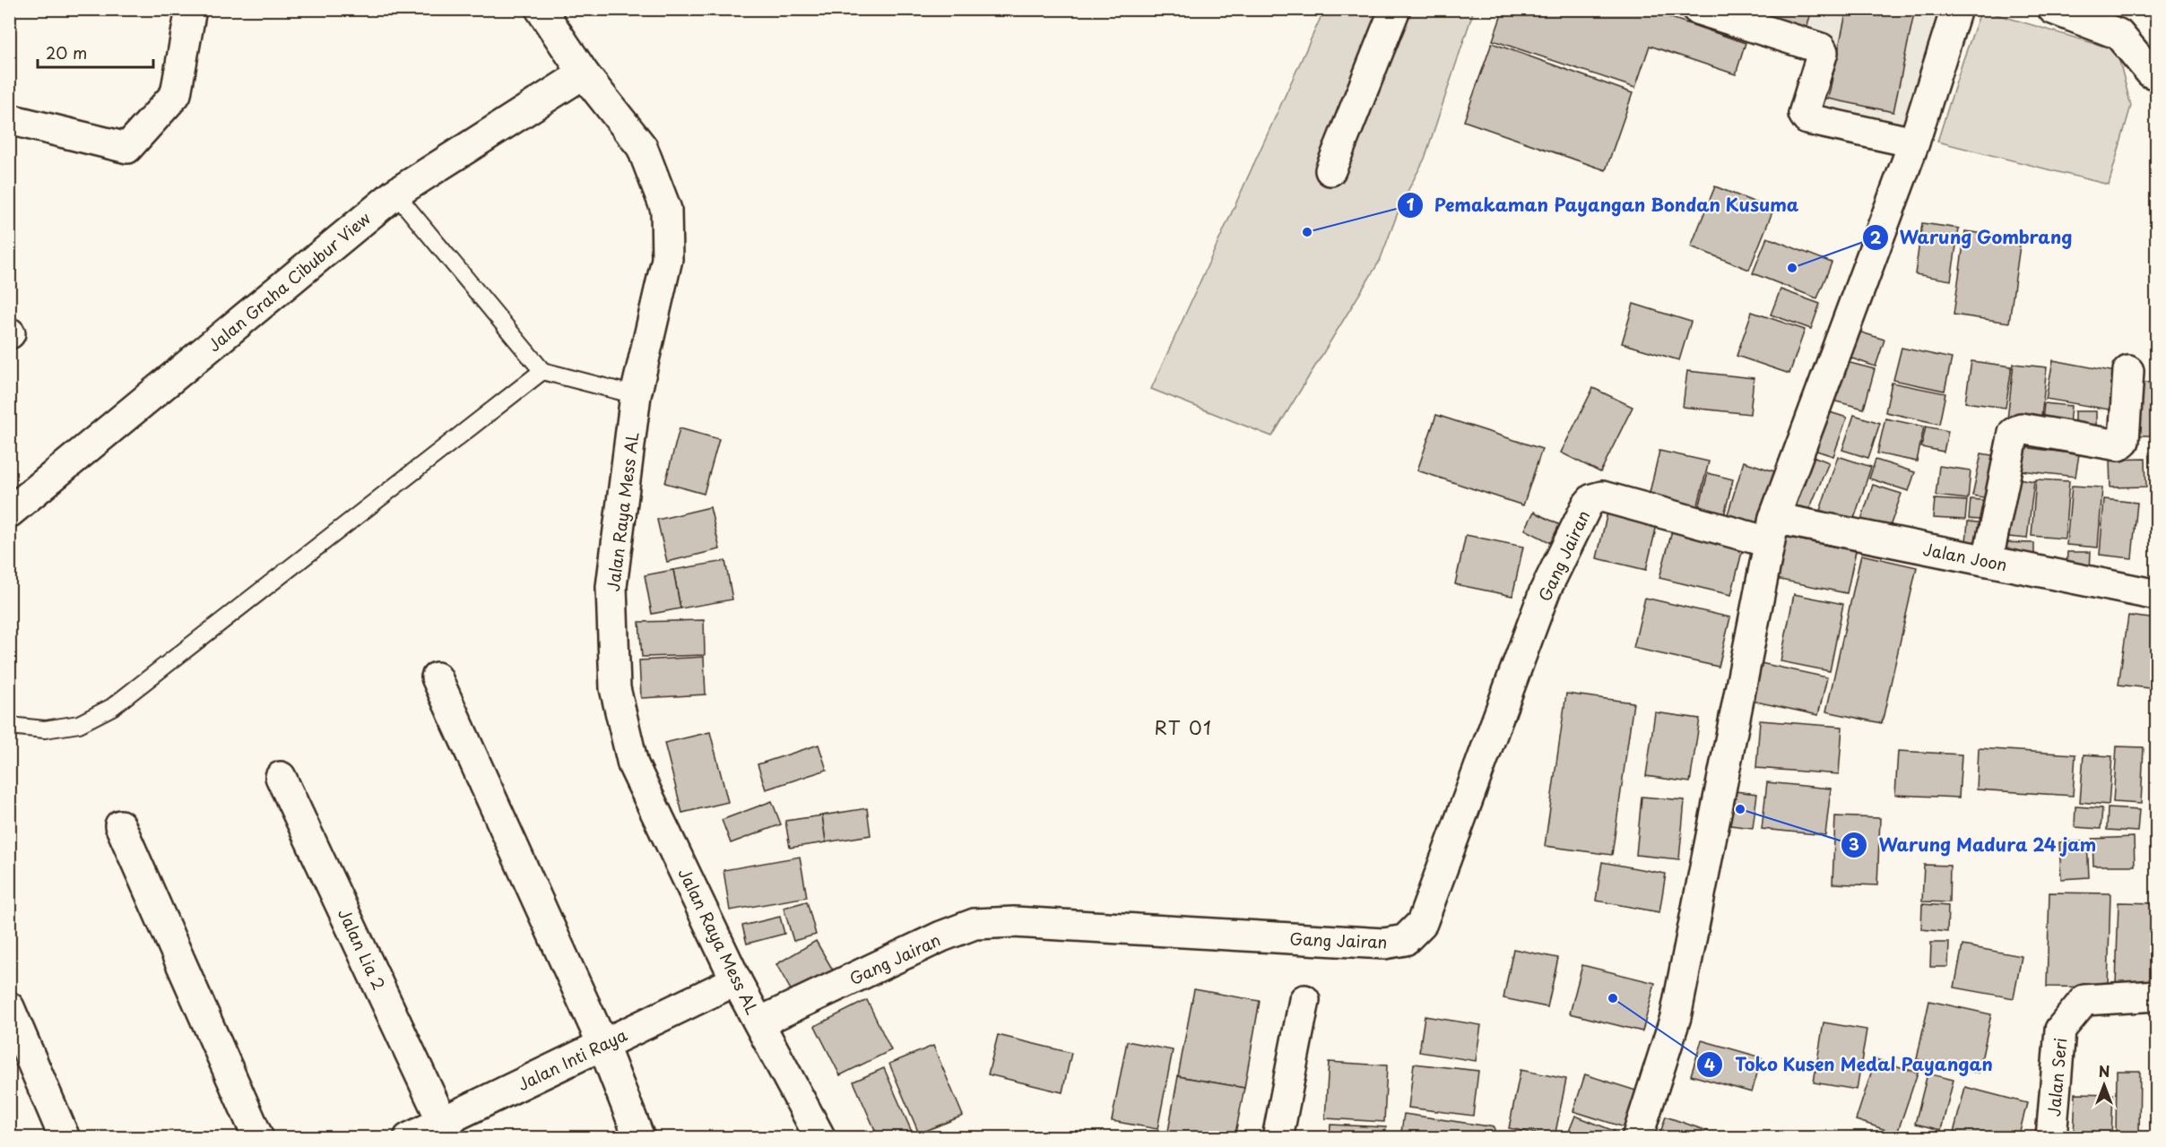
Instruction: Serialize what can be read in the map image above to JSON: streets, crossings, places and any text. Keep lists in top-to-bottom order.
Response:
{
  "streets": {
    "street": [
      "Jalan Graha Cibubur View",
      "Jalan Raya Mess AL",
      "Gang Jairan",
      "Jalan Joon",
      "Jalan Lia 2",
      "Jalan Inti Raya",
      "Jalan Seri"
    ]
  },
  "crossings": [
    ["Jalan Graha Cibubur View", "Jalan Raya Mess AL"],
    ["Jalan Raya Mess AL", "Gang Jairan"],
    ["Jalan Raya Mess AL", "Jalan Inti Raya"],
    ["Gang Jairan", "Jalan Joon"],
    ["Jalan Lia 2", "Jalan Inti Raya"]
  ],
  "districts": ["RT 01"],
  "places": [
    "Pemakaman Payangan Bondan Kusuma",
    "Warung Gombrang",
    "Warung Madura 24 jam",
    "Toko Kusen Medal Payangan"
  ],
  "scale_bar": "20 m",
  "north": "top"
}
